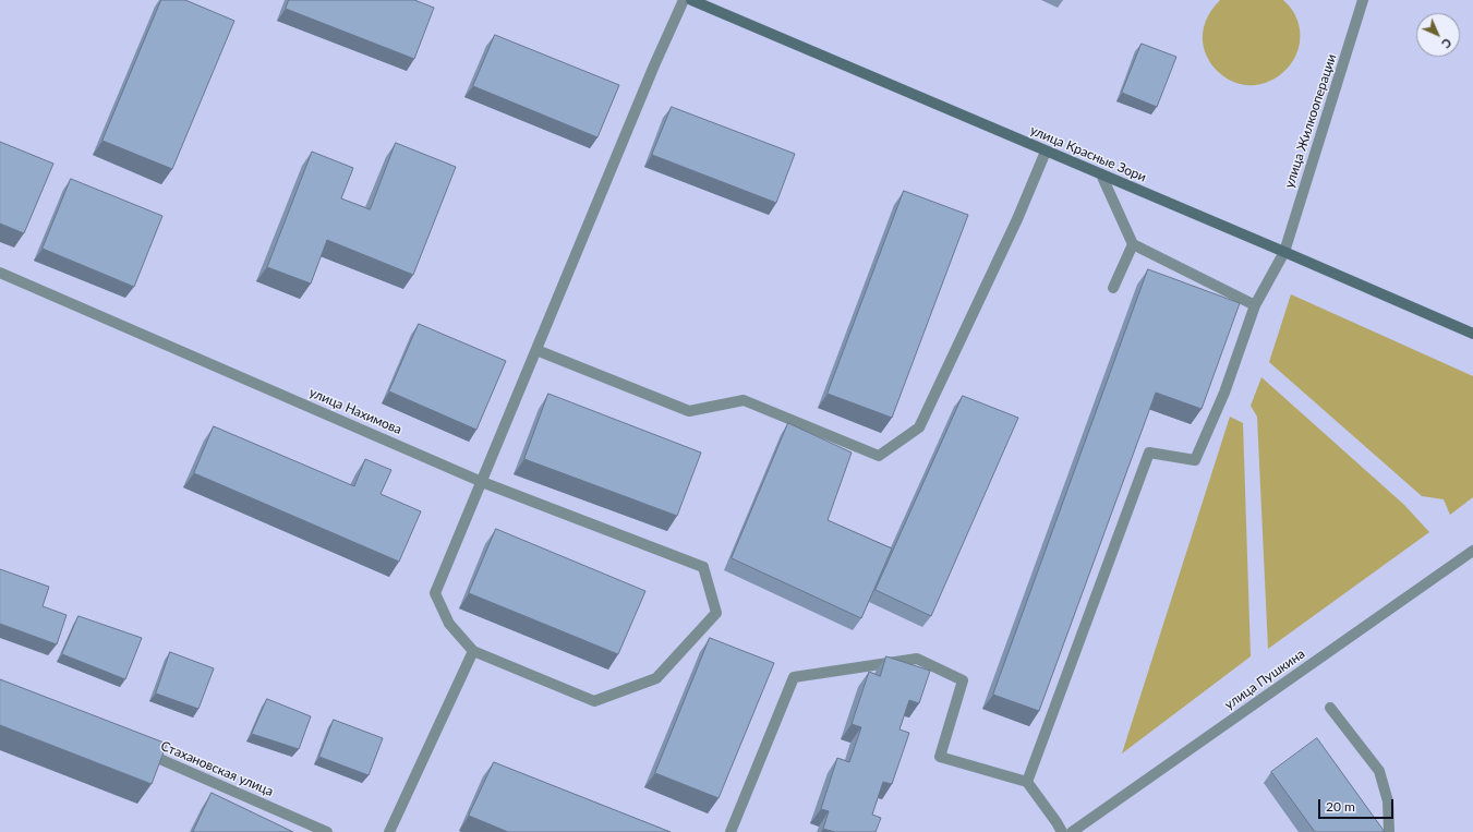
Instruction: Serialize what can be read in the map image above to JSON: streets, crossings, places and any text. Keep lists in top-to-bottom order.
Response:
{
  "streets": {
    "main road": ["улица Красные Зори"],
    "street": [
      "улица Жилкооперации",
      "улица Нахимова",
      "улица Пушкина",
      "Стахановская улица"
    ]
  },
  "crossings": [
    ["улица Жилкооперации", "улица Красные Зори"]
  ],
  "scale_bar": "20 m",
  "north": "bottom right"
}
